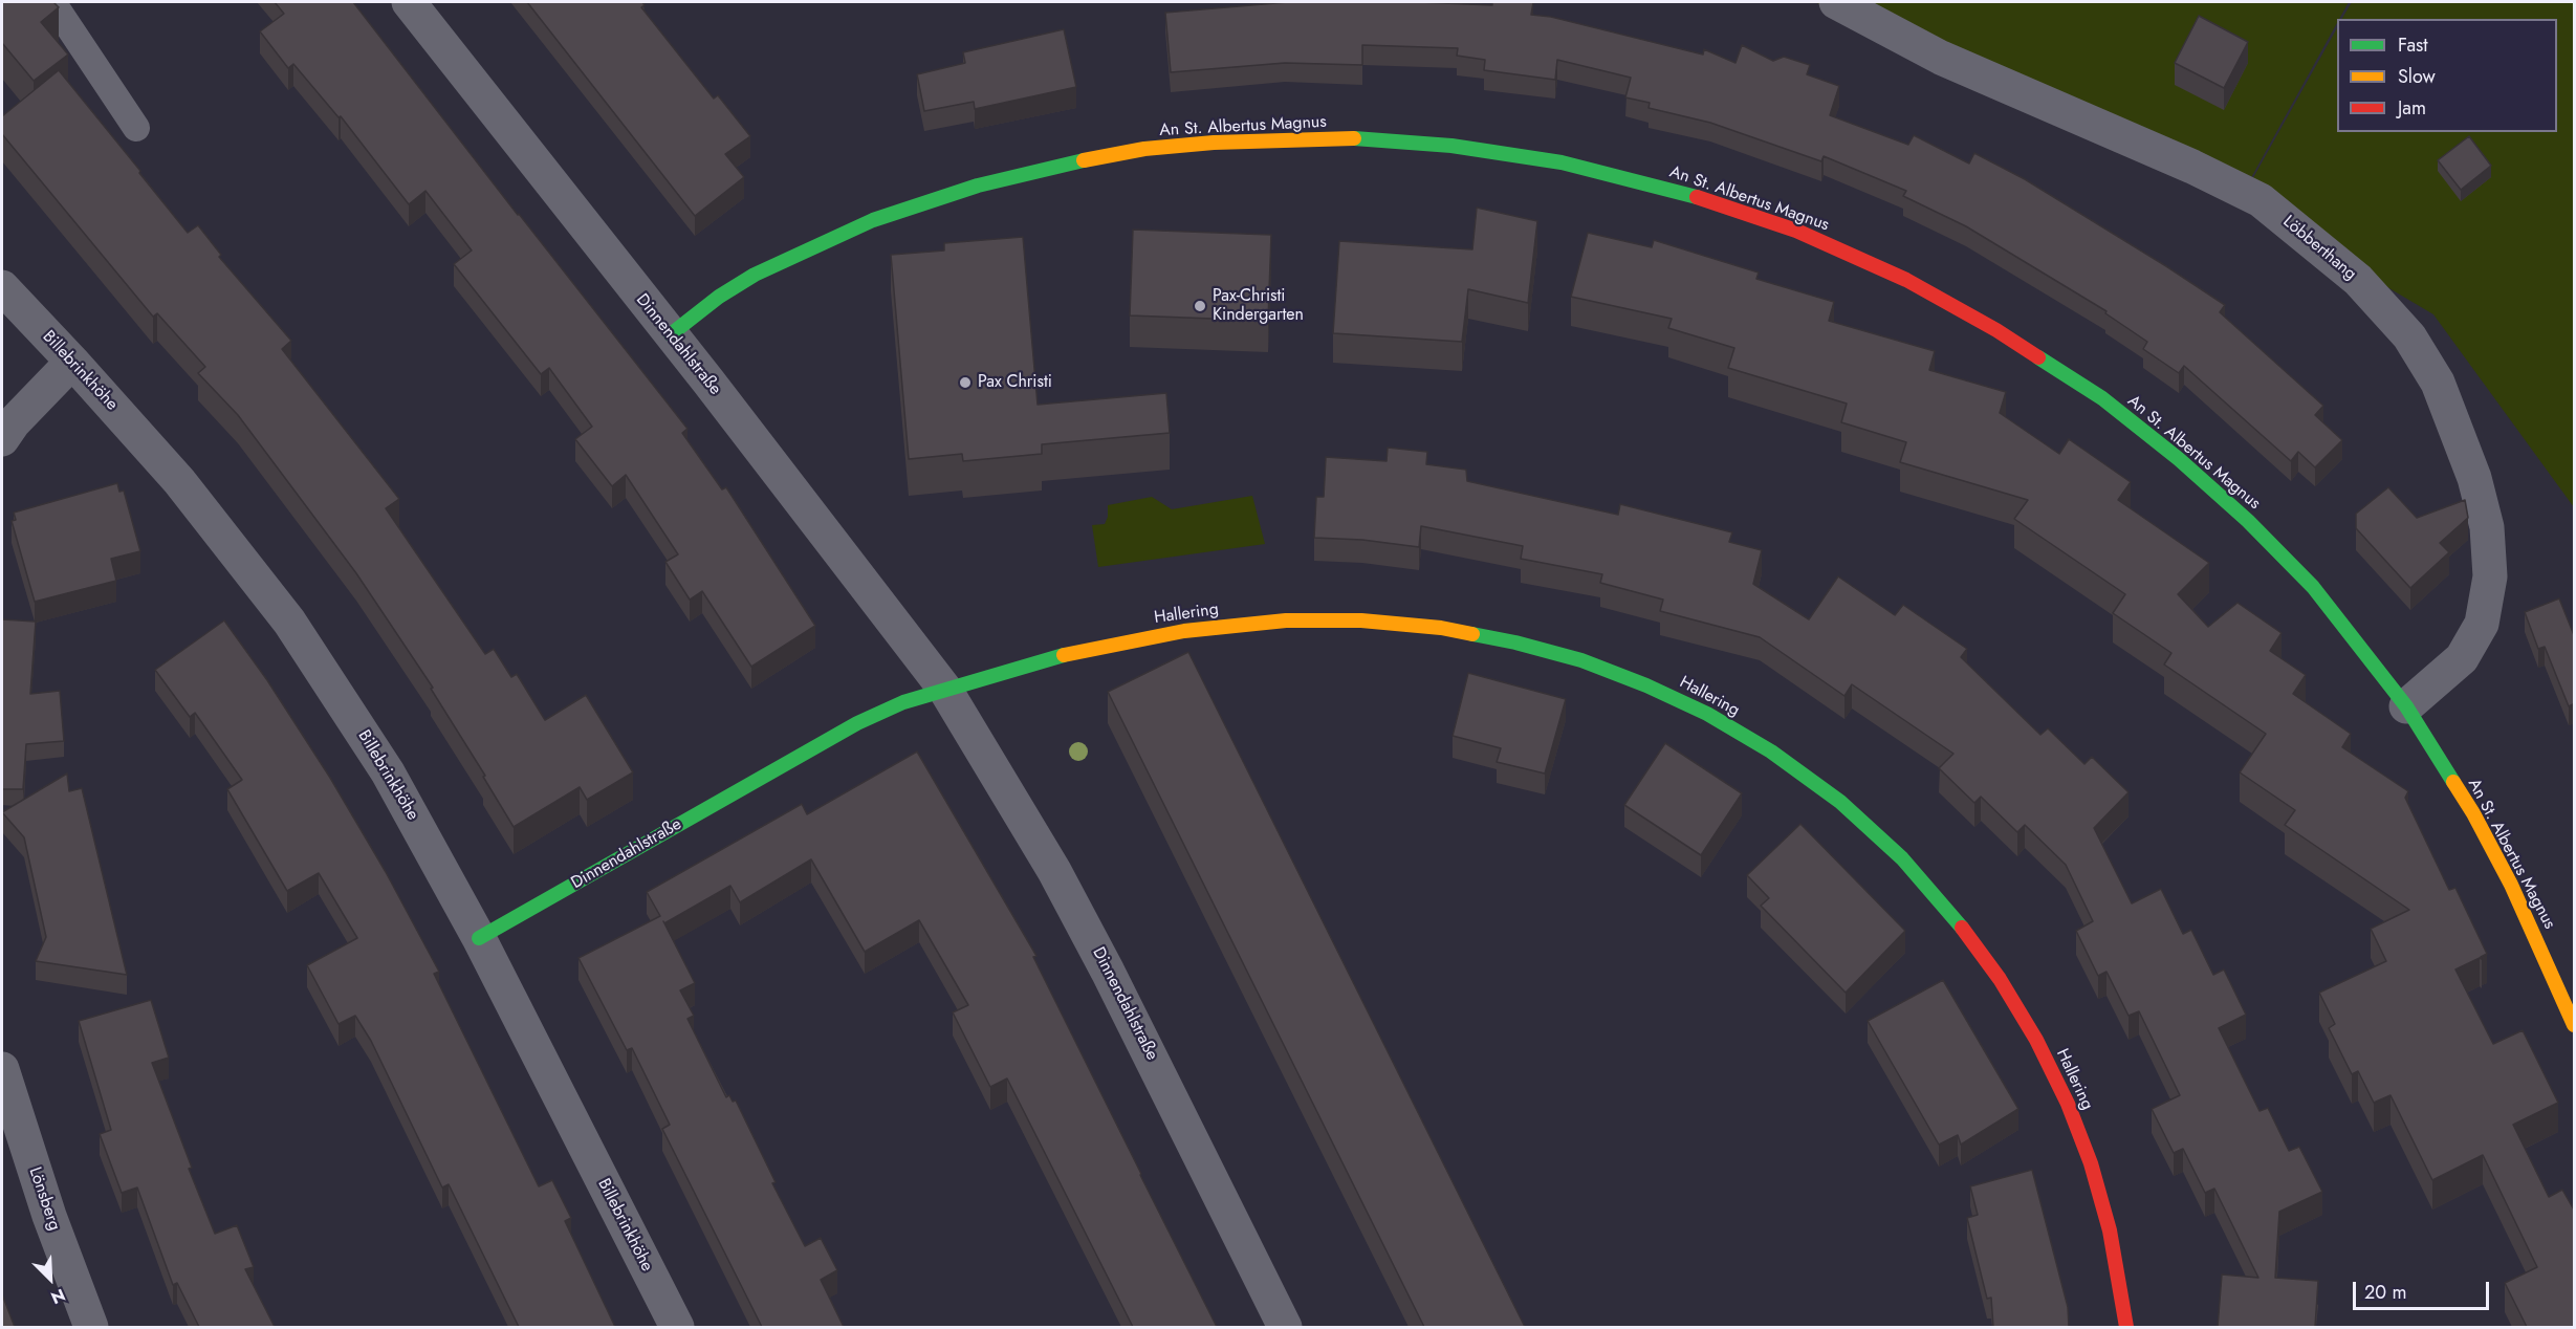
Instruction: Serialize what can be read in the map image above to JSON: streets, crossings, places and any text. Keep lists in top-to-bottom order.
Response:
{
  "streets": {
    "street": [
      "An St. Albertus Magnus",
      "Löbberthang",
      "Dinnendahlstraße",
      "Billebrinkhöhe",
      "Hallering",
      "Lönsberg"
    ]
  },
  "crossings": [
    ["An St. Albertus Magnus", "Löbberthang"],
    ["An St. Albertus Magnus", "Dinnendahlstraße"],
    ["Dinnendahlstraße", "Billebrinkhöhe"],
    ["Dinnendahlstraße", "Hallering"]
  ],
  "places": ["Pax-Christi Kindergarten", "Pax Christi"],
  "legend": ["Fast", "Slow", "Jam"],
  "scale_bar": "20 m",
  "north": "bottom right"
}
